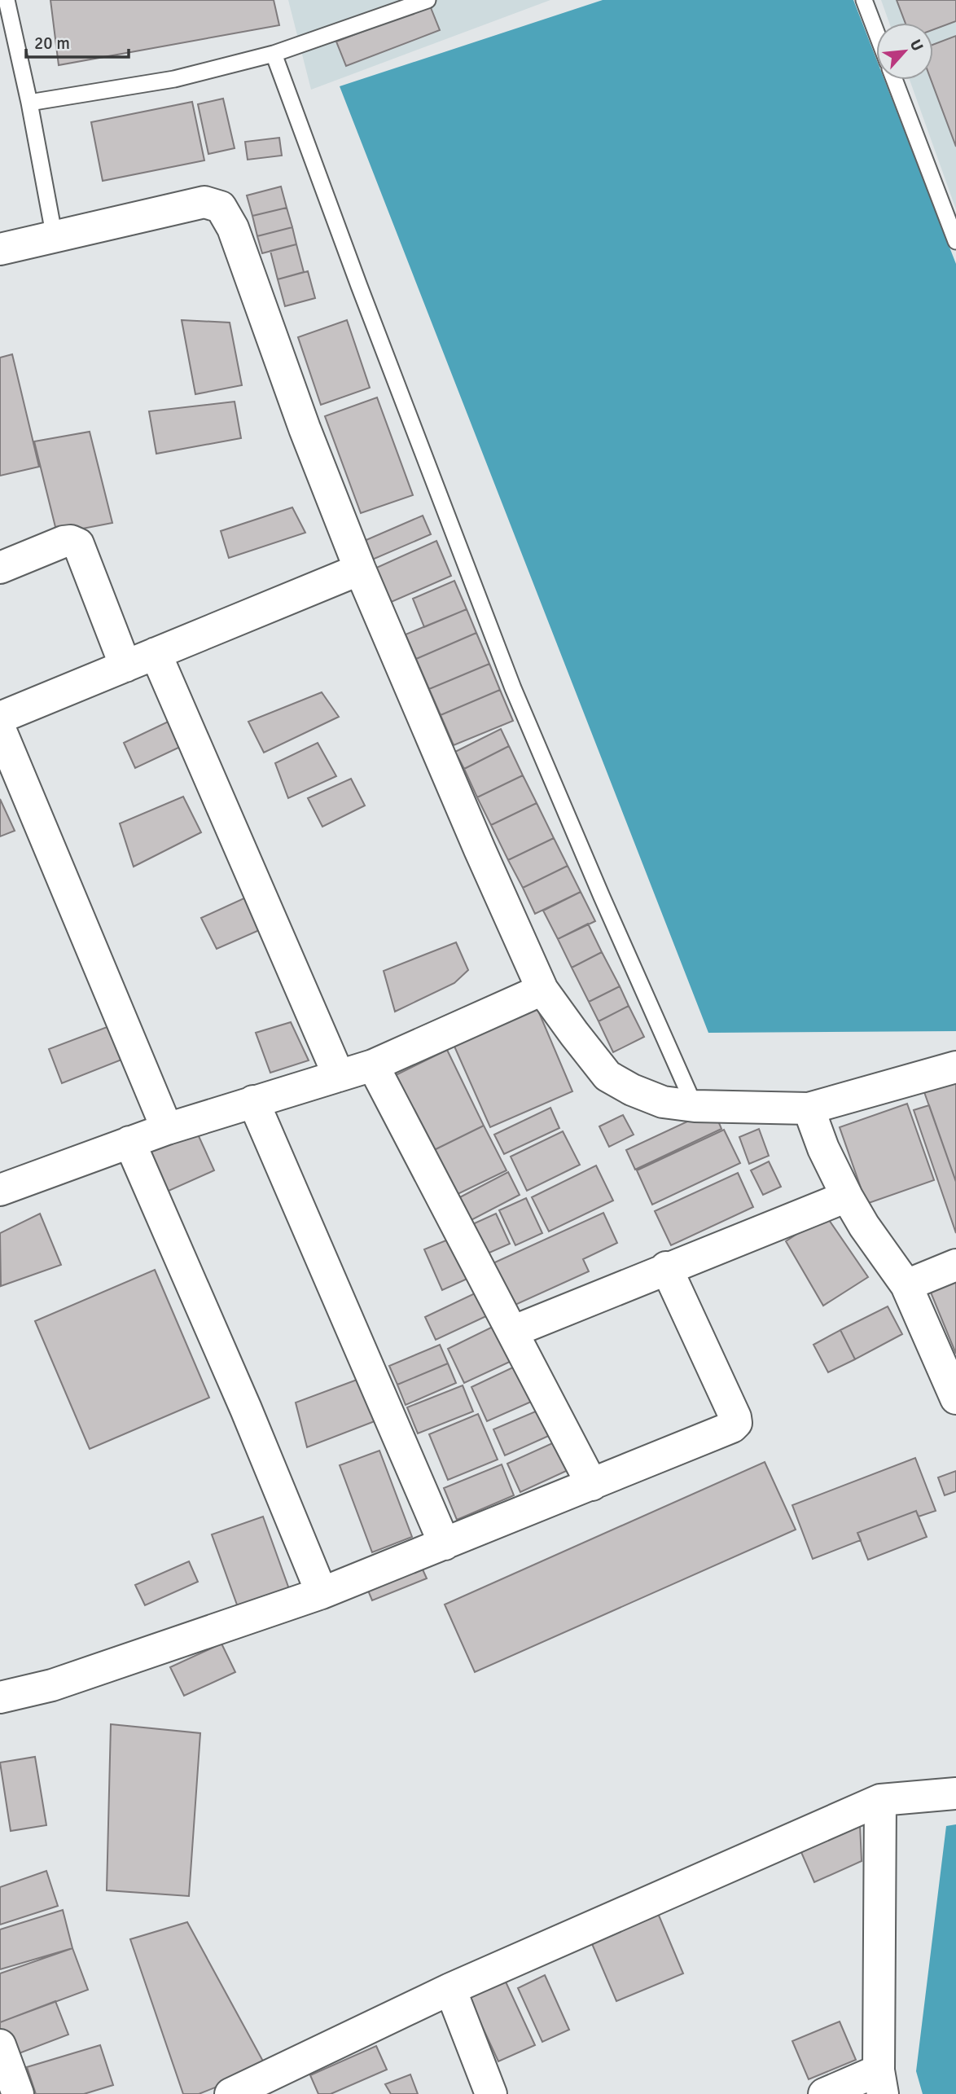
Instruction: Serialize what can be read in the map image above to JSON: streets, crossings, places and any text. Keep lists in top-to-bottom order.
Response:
{
  "scale_bar": "20 m",
  "north": "top right"
}
